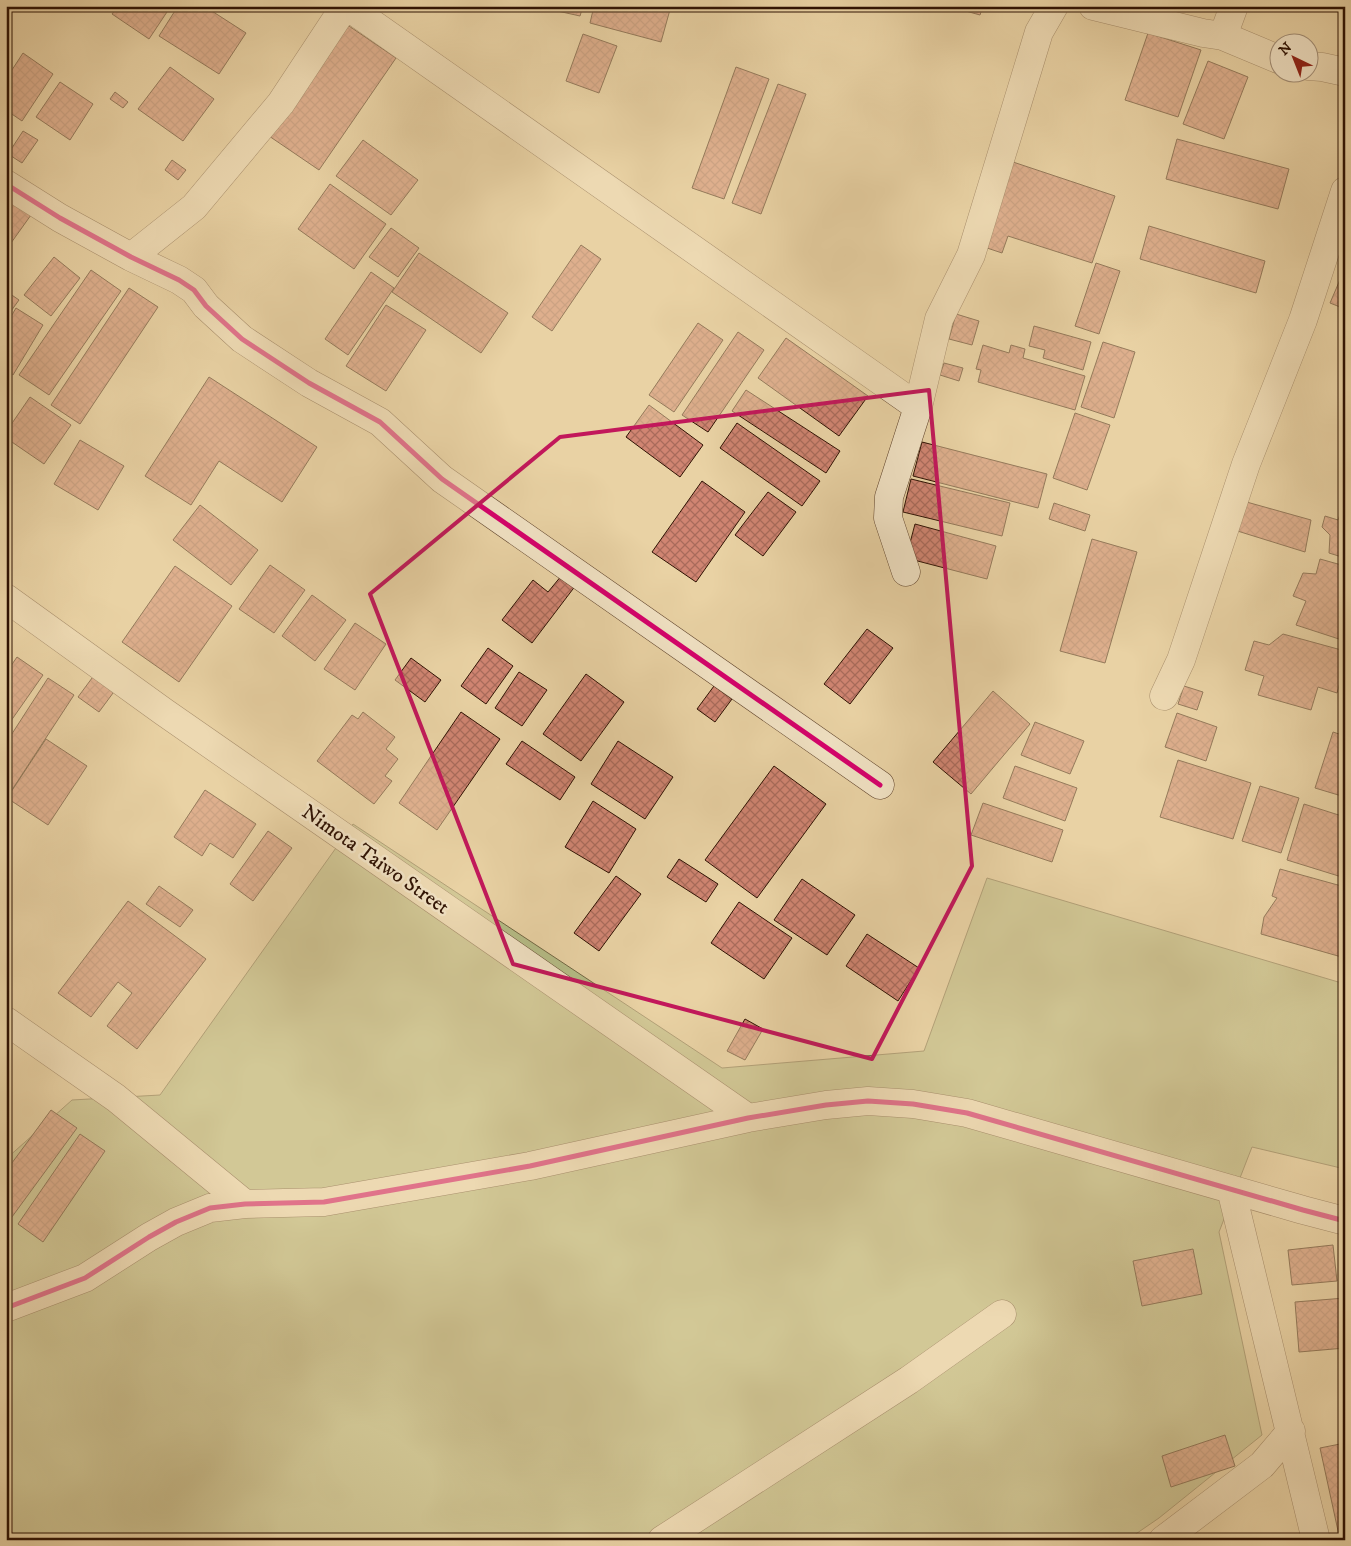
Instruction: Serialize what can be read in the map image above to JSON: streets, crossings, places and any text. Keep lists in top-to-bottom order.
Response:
{
  "streets": {
    "street": ["Nimota Taiwo Street"]
  },
  "north": "top left"
}
